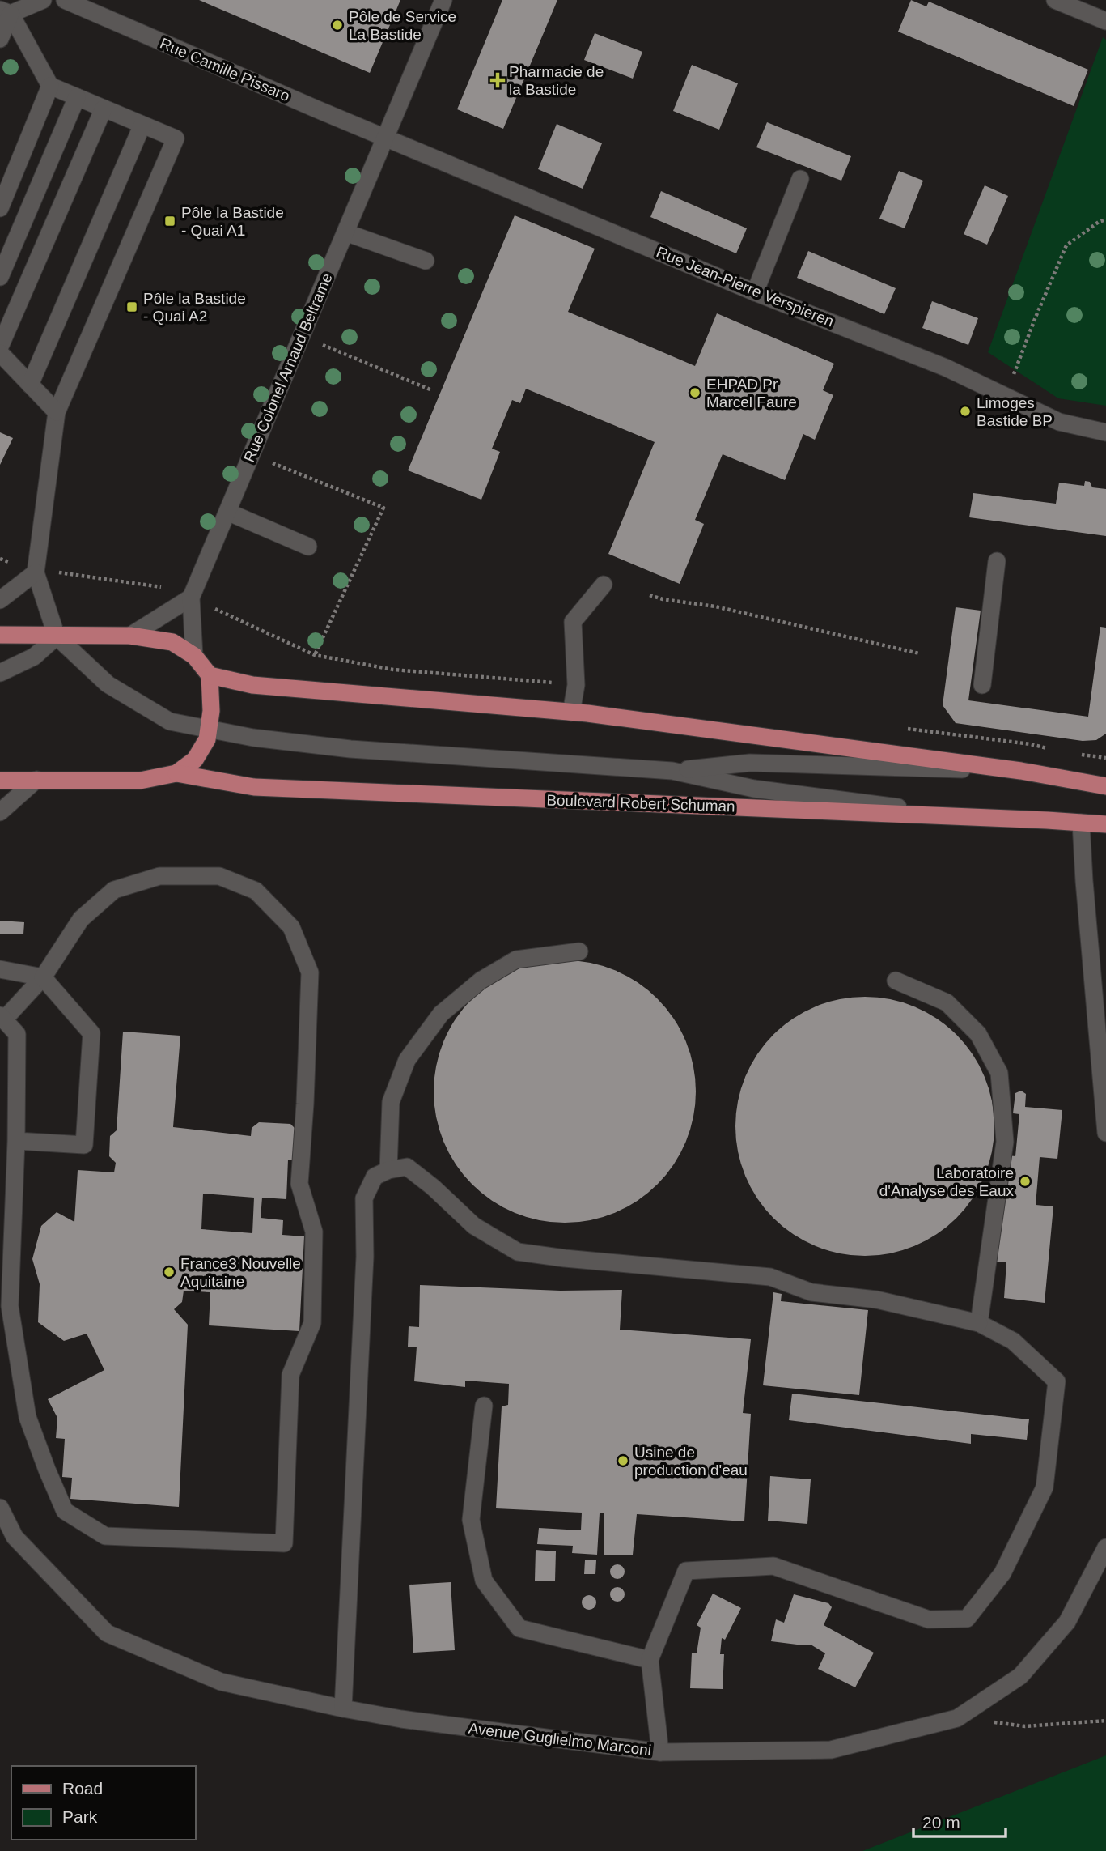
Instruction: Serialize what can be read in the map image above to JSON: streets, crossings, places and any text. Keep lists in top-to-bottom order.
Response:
{
  "streets": {
    "main road": ["Boulevard Robert Schuman"],
    "street": [
      "Rue Camille Pissaro",
      "Rue Jean-Pierre Verspieren",
      "Rue Colonel Arnaud Beltrame",
      "Avenue Guglielmo Marconi"
    ]
  },
  "crossings": [
    ["Rue Camille Pissaro", "Rue Jean-Pierre Verspieren"],
    ["Rue Camille Pissaro", "Rue Colonel Arnaud Beltrame"],
    ["Rue Jean-Pierre Verspieren", "Rue Colonel Arnaud Beltrame"]
  ],
  "places": {
    "other": [
      "Pôle de Service La Bastide",
      "EHPAD Pr Marcel Faure",
      "Limoges Bastide BP",
      "Laboratoire d'Analyse des Eaux",
      "France3 Nouvelle Aquitaine",
      "Usine de production d'eau"
    ],
    "health": ["Pharmacie de la Bastide"],
    "transit": ["Pôle la Bastide - Quai A1", "Pôle la Bastide - Quai A2"]
  },
  "legend": ["Road", "Park"],
  "scale_bar": "20 m"
}
